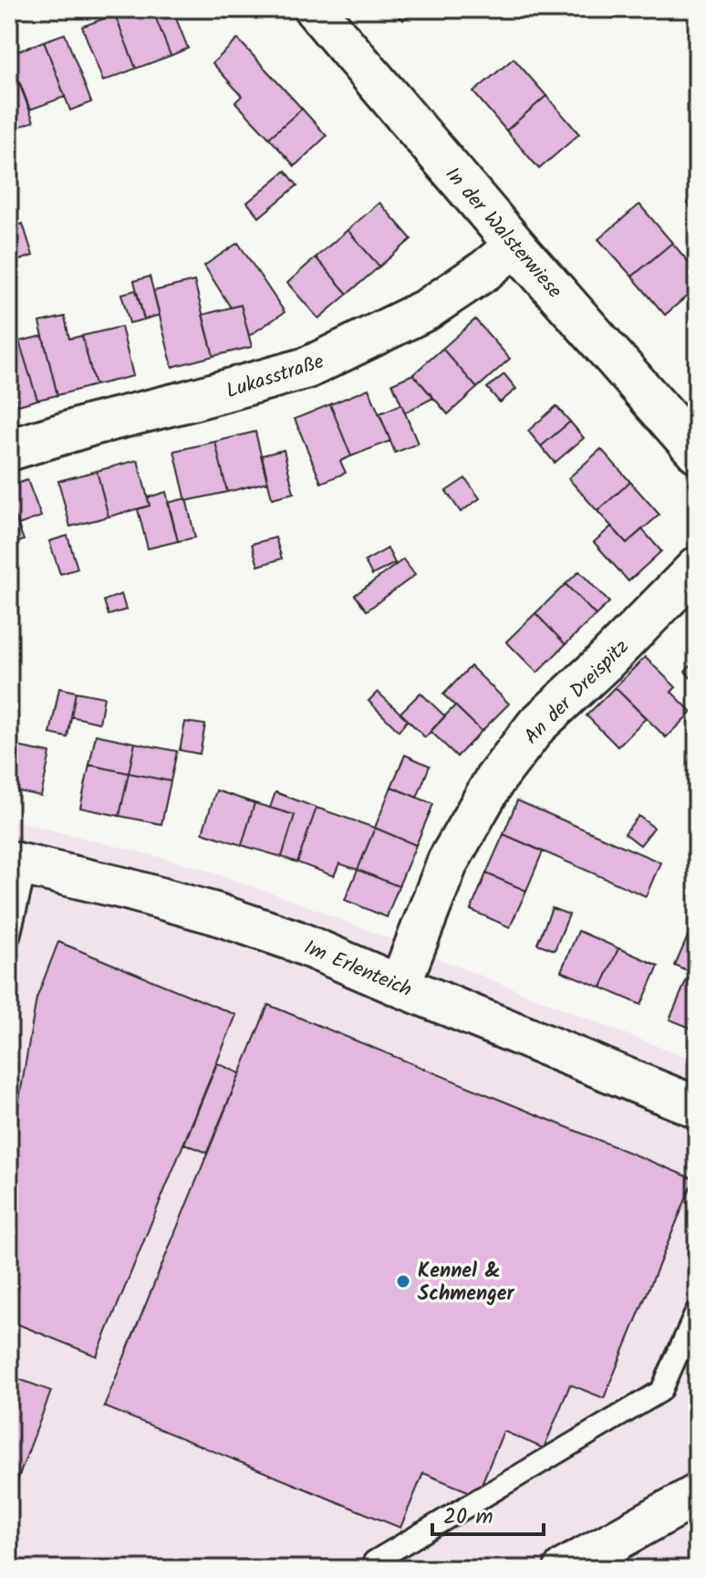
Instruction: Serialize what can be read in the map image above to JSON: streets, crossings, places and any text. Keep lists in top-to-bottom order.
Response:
{
  "streets": {
    "street": [
      "In der Walsterwiese",
      "Lukasstraße",
      "An der Dreispitz",
      "Im Erlenteich"
    ]
  },
  "crossings": [
    ["In der Walsterwiese", "Lukasstraße"],
    ["An der Dreispitz", "Im Erlenteich"]
  ],
  "places": ["Kennel & Schmenger"],
  "scale_bar": "20 m"
}
